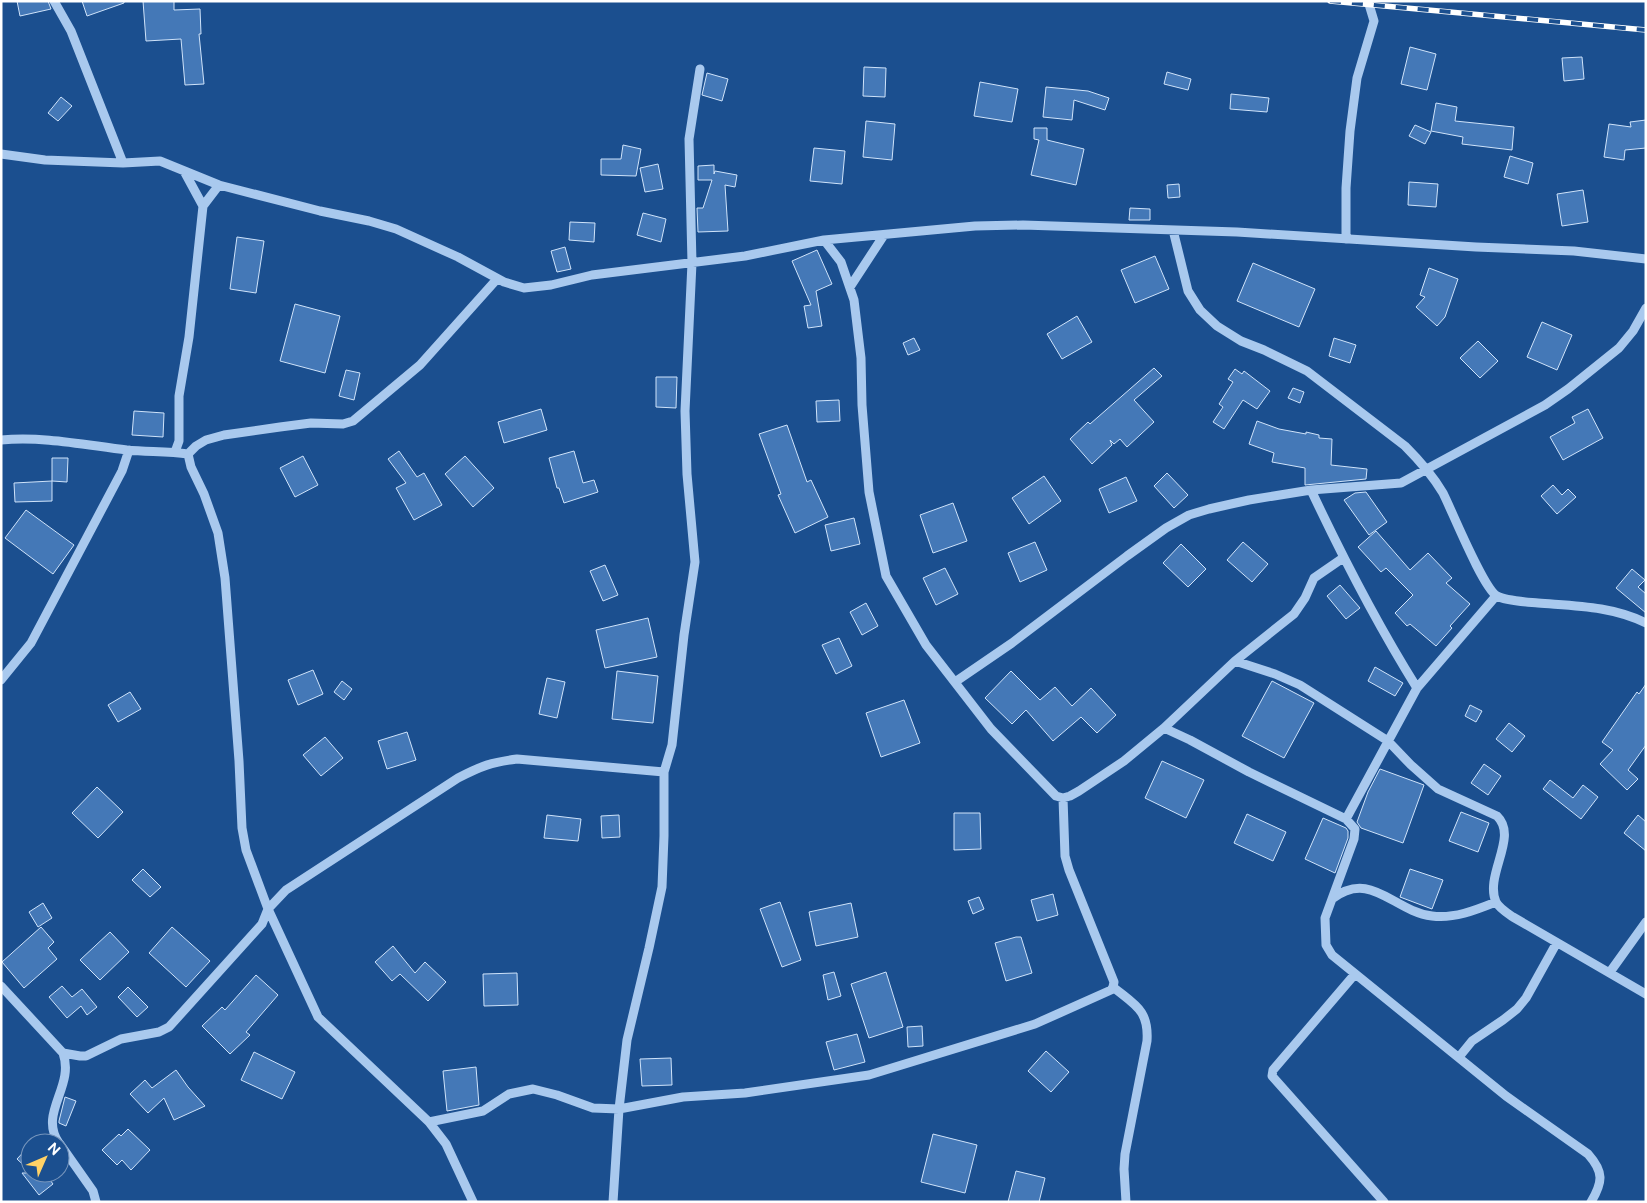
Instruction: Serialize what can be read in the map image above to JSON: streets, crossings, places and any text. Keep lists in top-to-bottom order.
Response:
{
  "north": "top right"
}
